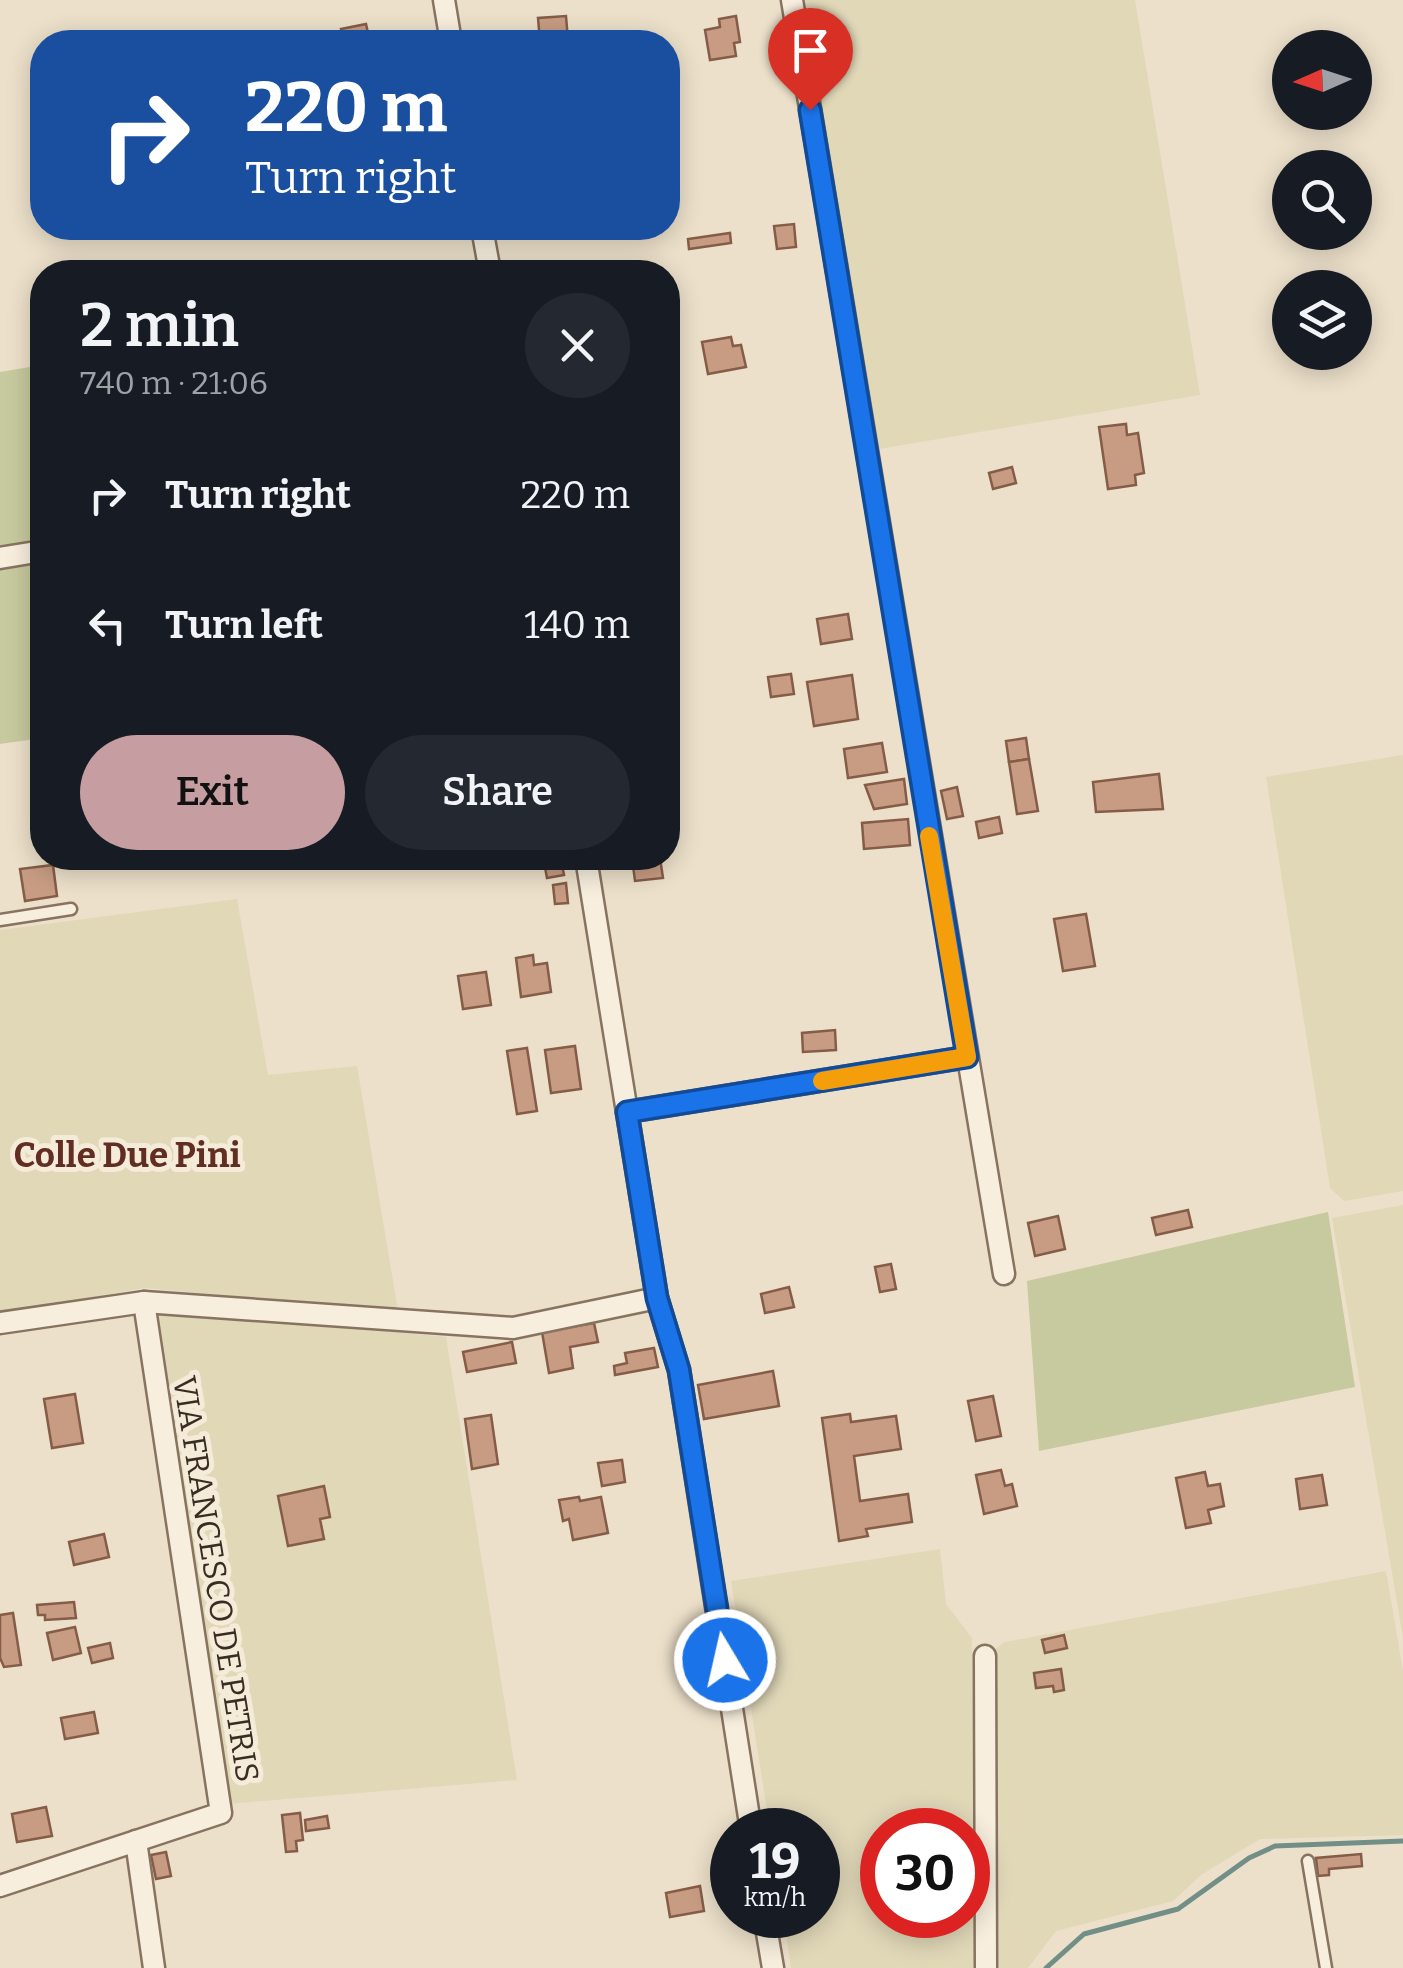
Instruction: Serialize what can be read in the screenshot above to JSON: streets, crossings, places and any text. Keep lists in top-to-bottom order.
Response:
{
  "streets": {
    "street": ["VIA FRANCESCO DE PETRIS"]
  },
  "districts": ["Colle Due Pini"],
  "north": "left",
  "page": {
    "turn": ["220 m", "Turn right"],
    "heading": ["2 min", "740 m · 21:06"],
    "list": [
      {
        "name": "Turn right",
        "value": "220 m"
      },
      {
        "name": "Turn left",
        "value": "140 m"
      }
    ],
    "buttons": ["Exit", "Share"],
    "speed": "19 km/h",
    "limit": "30"
  }
}
